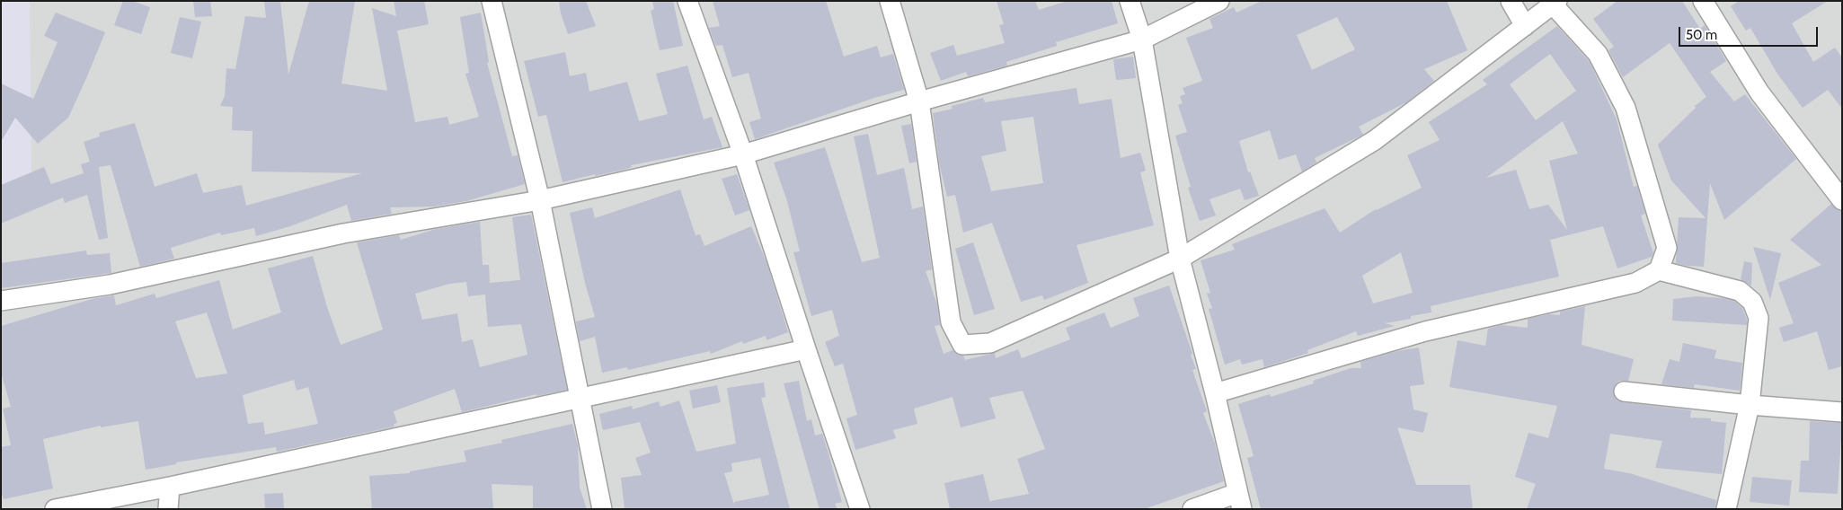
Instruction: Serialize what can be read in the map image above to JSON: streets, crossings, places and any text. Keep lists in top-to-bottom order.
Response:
{
  "scale_bar": "50 m"
}
